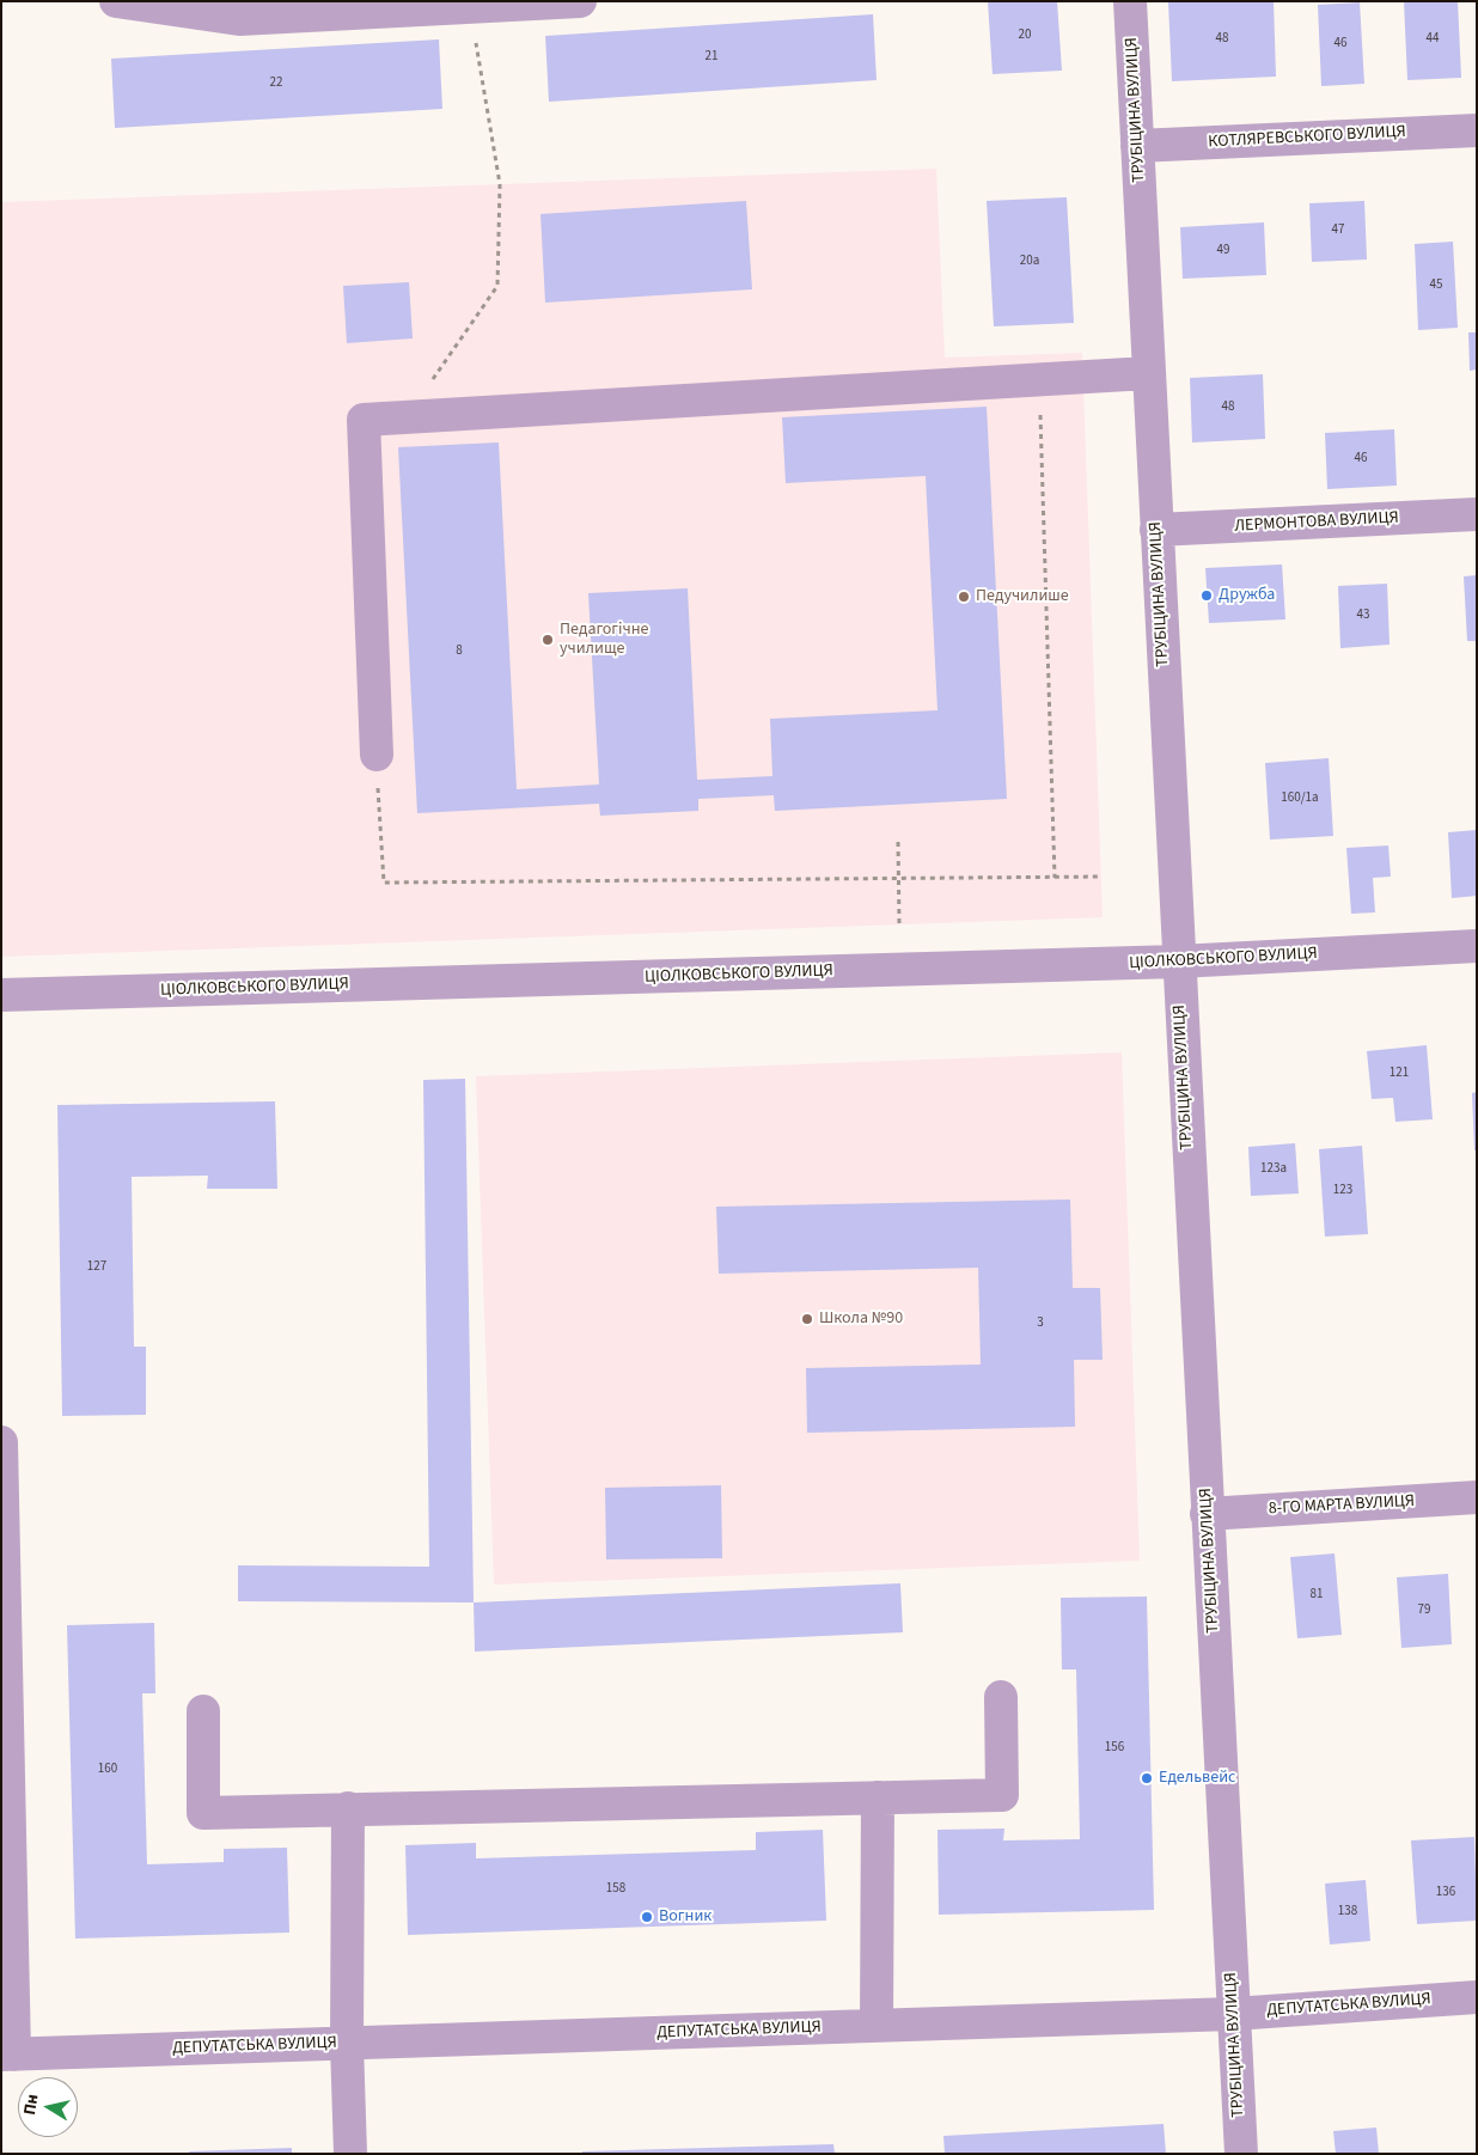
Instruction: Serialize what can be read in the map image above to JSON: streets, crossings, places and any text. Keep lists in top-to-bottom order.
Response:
{
  "streets": {
    "street": [
      "ТРУБІЦИНА ВУЛИЦЯ",
      "КОТЛЯРЕВСЬКОГО ВУЛИЦЯ",
      "ЛЕРМОНТОВА ВУЛИЦЯ",
      "ЦІОЛКОВСЬКОГО ВУЛИЦЯ",
      "8-ГО МАРТА ВУЛИЦЯ",
      "ДЕПУТАТСЬКА ВУЛИЦЯ"
    ]
  },
  "crossings": [
    ["ТРУБІЦИНА ВУЛИЦЯ", "КОТЛЯРЕВСЬКОГО ВУЛИЦЯ"],
    ["ТРУБІЦИНА ВУЛИЦЯ", "ЛЕРМОНТОВА ВУЛИЦЯ"],
    ["ТРУБІЦИНА ВУЛИЦЯ", "ЦІОЛКОВСЬКОГО ВУЛИЦЯ"],
    ["ТРУБІЦИНА ВУЛИЦЯ", "8-ГО МАРТА ВУЛИЦЯ"],
    ["ТРУБІЦИНА ВУЛИЦЯ", "ДЕПУТАТСЬКА ВУЛИЦЯ"]
  ],
  "places": [
    "Дружба",
    "Педучилише",
    "Педагогічне училище",
    "Школа №90",
    "Едельвейс",
    "Вогник"
  ],
  "house_numbers": [
    "20",
    "48",
    "44",
    "46",
    "21",
    "22",
    "47",
    "49",
    "20а",
    "45",
    "48",
    "46",
    "43",
    "8",
    "160/1а",
    "121",
    "123а",
    "123",
    "127",
    "3",
    "81",
    "79",
    "156",
    "160",
    "158",
    "136",
    "138"
  ],
  "north": "left"
}
